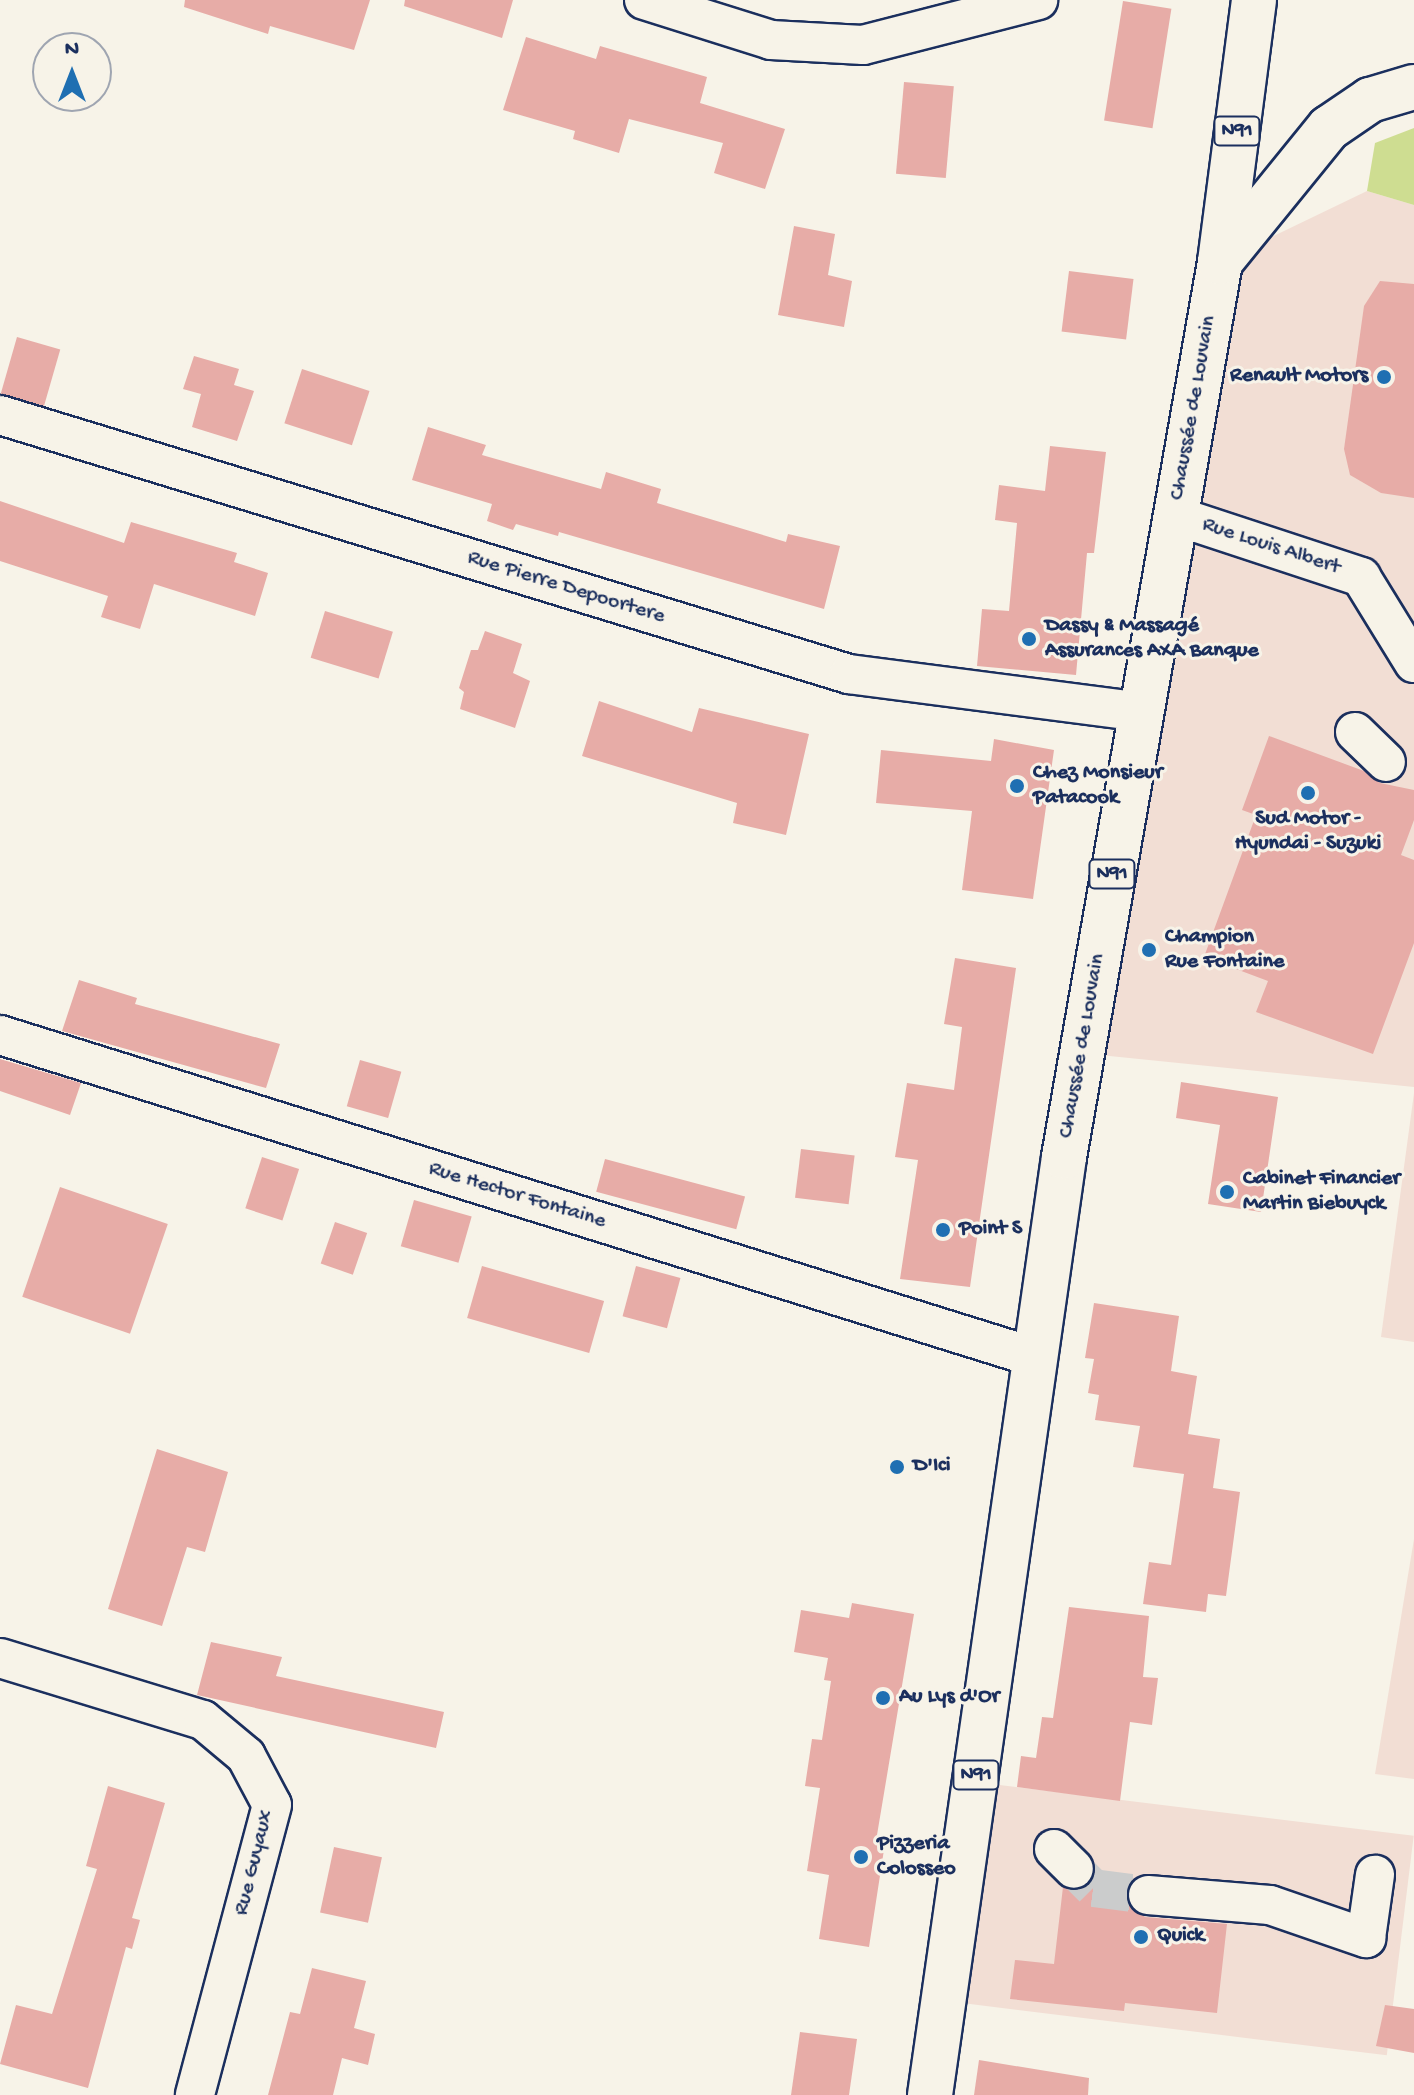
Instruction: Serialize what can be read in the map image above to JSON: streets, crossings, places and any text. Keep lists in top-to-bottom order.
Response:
{
  "streets": {
    "main road": ["N91", "Chaussée de Louvain"],
    "street": [
      "Rue Louis Albert",
      "Rue Pierre Depoortere",
      "Rue Hector Fontaine",
      "Rue Guyaux"
    ]
  },
  "crossings": [
    ["Chaussée de Louvain", "Rue Louis Albert"],
    ["Chaussée de Louvain", "Rue Pierre Depoortere"],
    ["Chaussée de Louvain", "Rue Hector Fontaine"]
  ],
  "places": [
    "Renault Motors",
    "Dassy & Massagé Assurances AXA Banque",
    "Chez Monsieur Patacook",
    "Sud Motor - Hyundai - Suzuki",
    "Champion Rue Fontaine",
    "Cabinet Financier Martin Biebuyck",
    "Point S",
    "D'Ici",
    "Au Lys d'Or",
    "Pizzeria Colosseo",
    "Quick"
  ],
  "north": "top"
}
